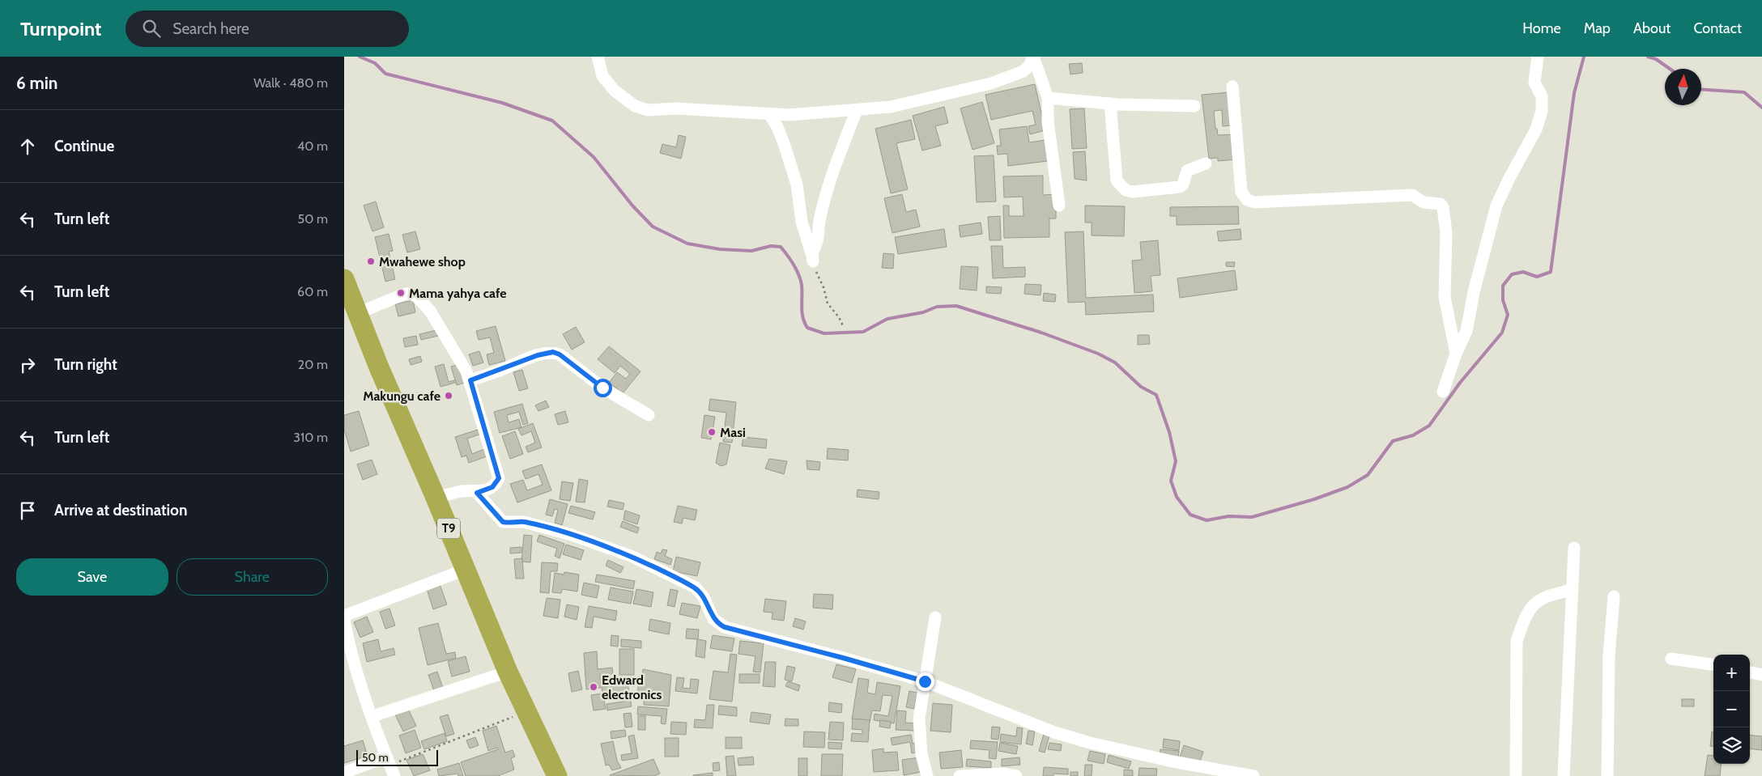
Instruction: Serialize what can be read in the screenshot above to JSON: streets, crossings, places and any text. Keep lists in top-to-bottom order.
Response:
{
  "streets": {
    "highway": ["T9"]
  },
  "places": [
    "Mwahewe shop",
    "Mama yahya cafe",
    "Makungu cafe",
    "Masi",
    "Edward electronics"
  ],
  "scale_bar": "50 m",
  "north": "top",
  "page": {
    "header": "Turnpoint",
    "search": "Search here",
    "nav": [
      "Home",
      "Map",
      "About",
      "Contact"
    ],
    "heading": ["6 min", "Walk · 480 m"],
    "list": [
      ["Continue", "40 m"],
      ["Turn left", "50 m"],
      ["Turn left", "60 m"],
      ["Turn right", "20 m"],
      ["Turn left", "310 m"],
      "Arrive at destination"
    ],
    "buttons": ["Save", "Share"],
    "map_buttons": ["+", "−"],
    "scale": "50 m"
  }
}
